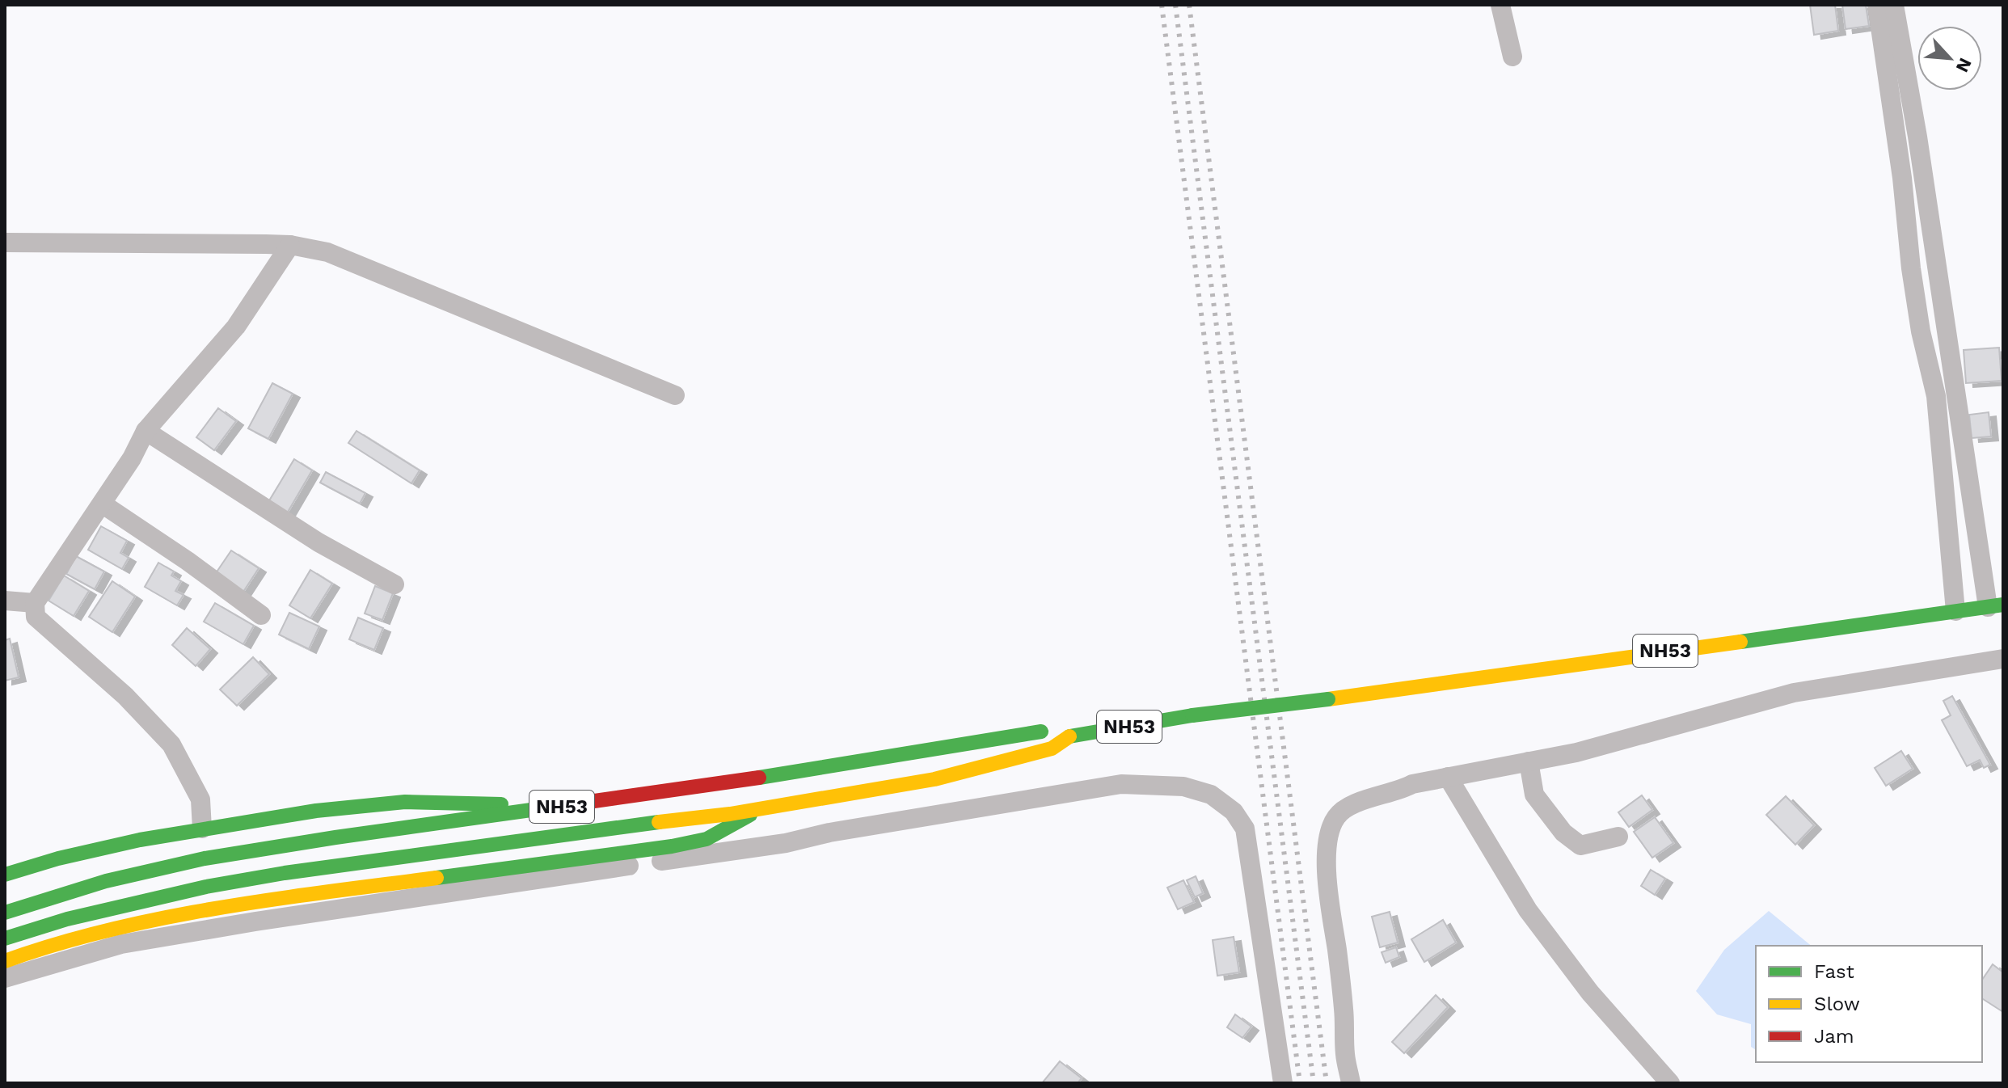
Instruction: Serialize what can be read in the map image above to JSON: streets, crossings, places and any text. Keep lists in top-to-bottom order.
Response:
{
  "streets": {
    "main road": ["NH53"]
  },
  "legend": ["Fast", "Slow", "Jam"],
  "north": "bottom right"
}
